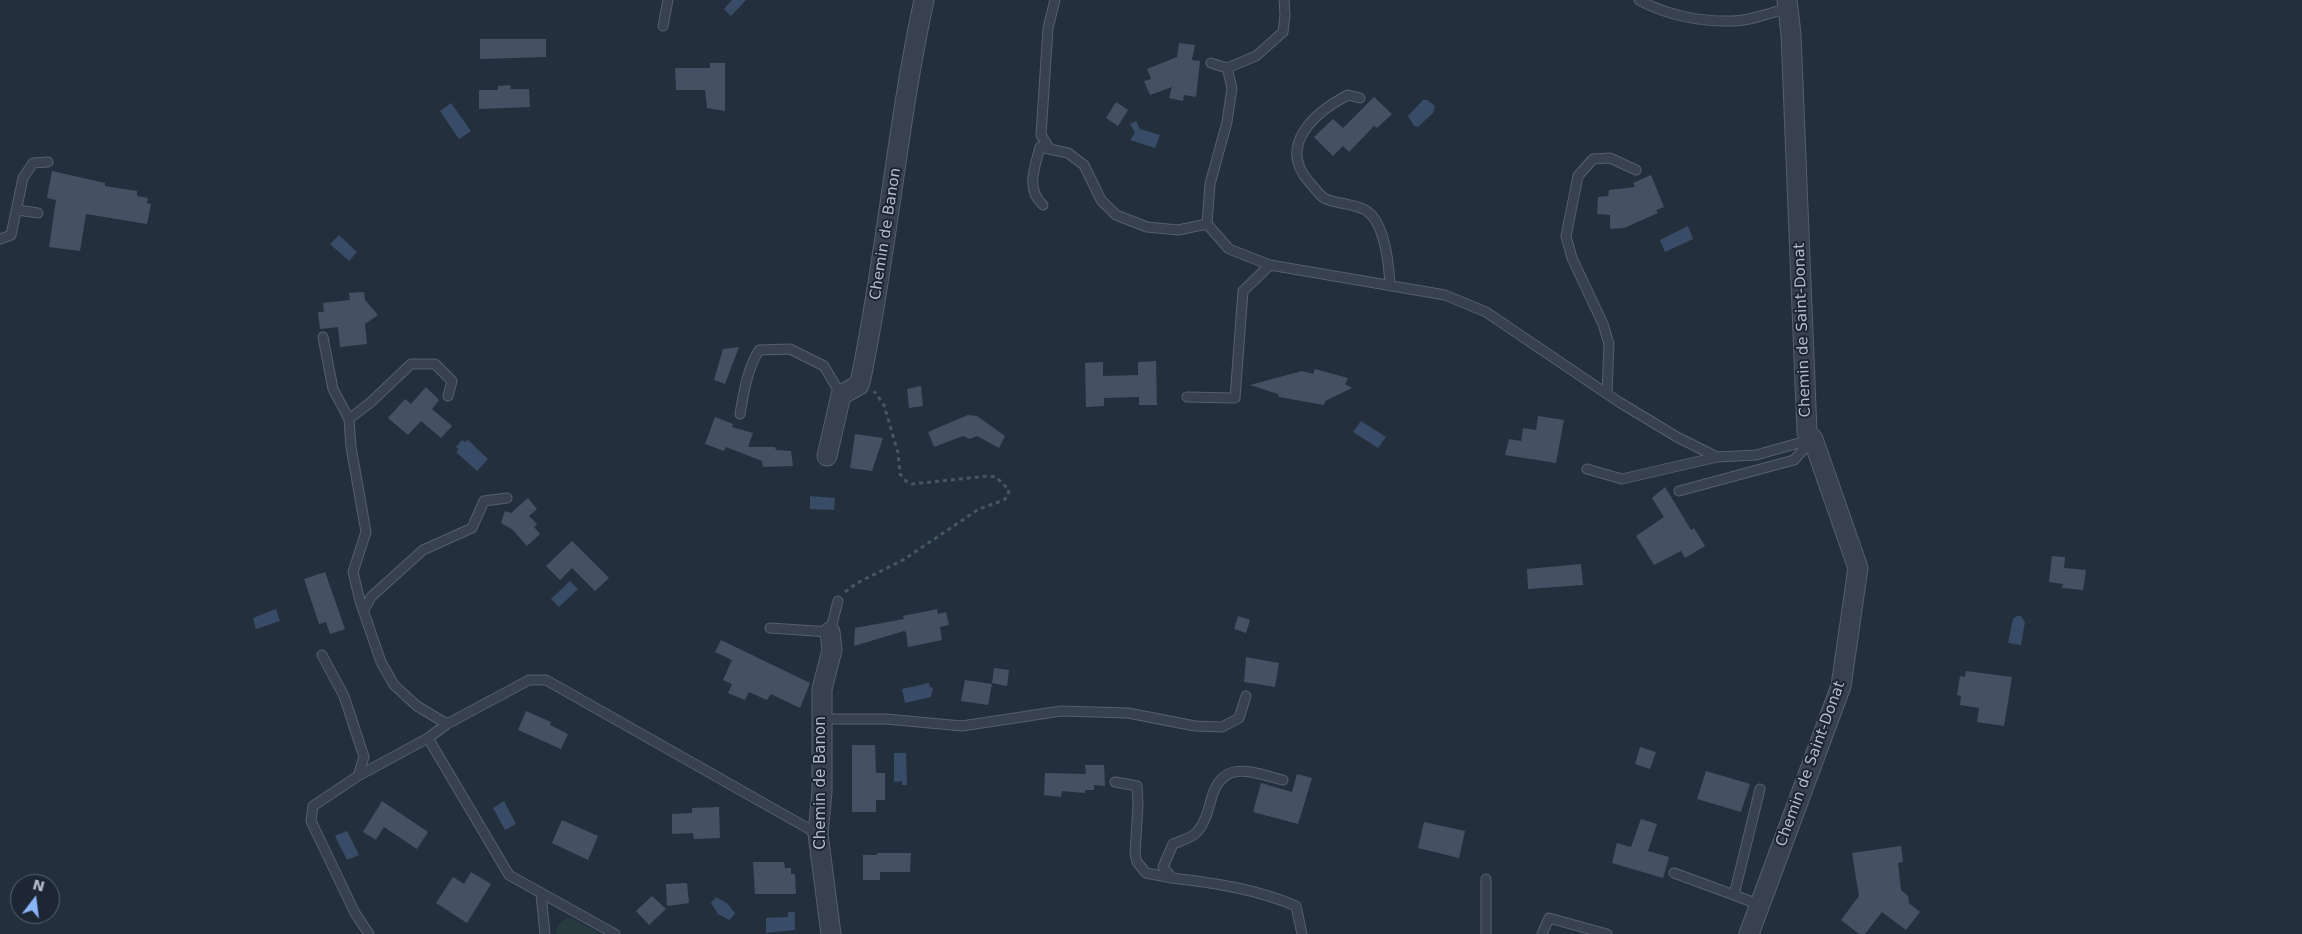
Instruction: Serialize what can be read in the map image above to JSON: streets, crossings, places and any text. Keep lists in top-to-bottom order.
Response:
{
  "streets": {
    "street": ["Chemin de Banon", "Chemin de Saint-Donat"]
  },
  "north": "top"
}
